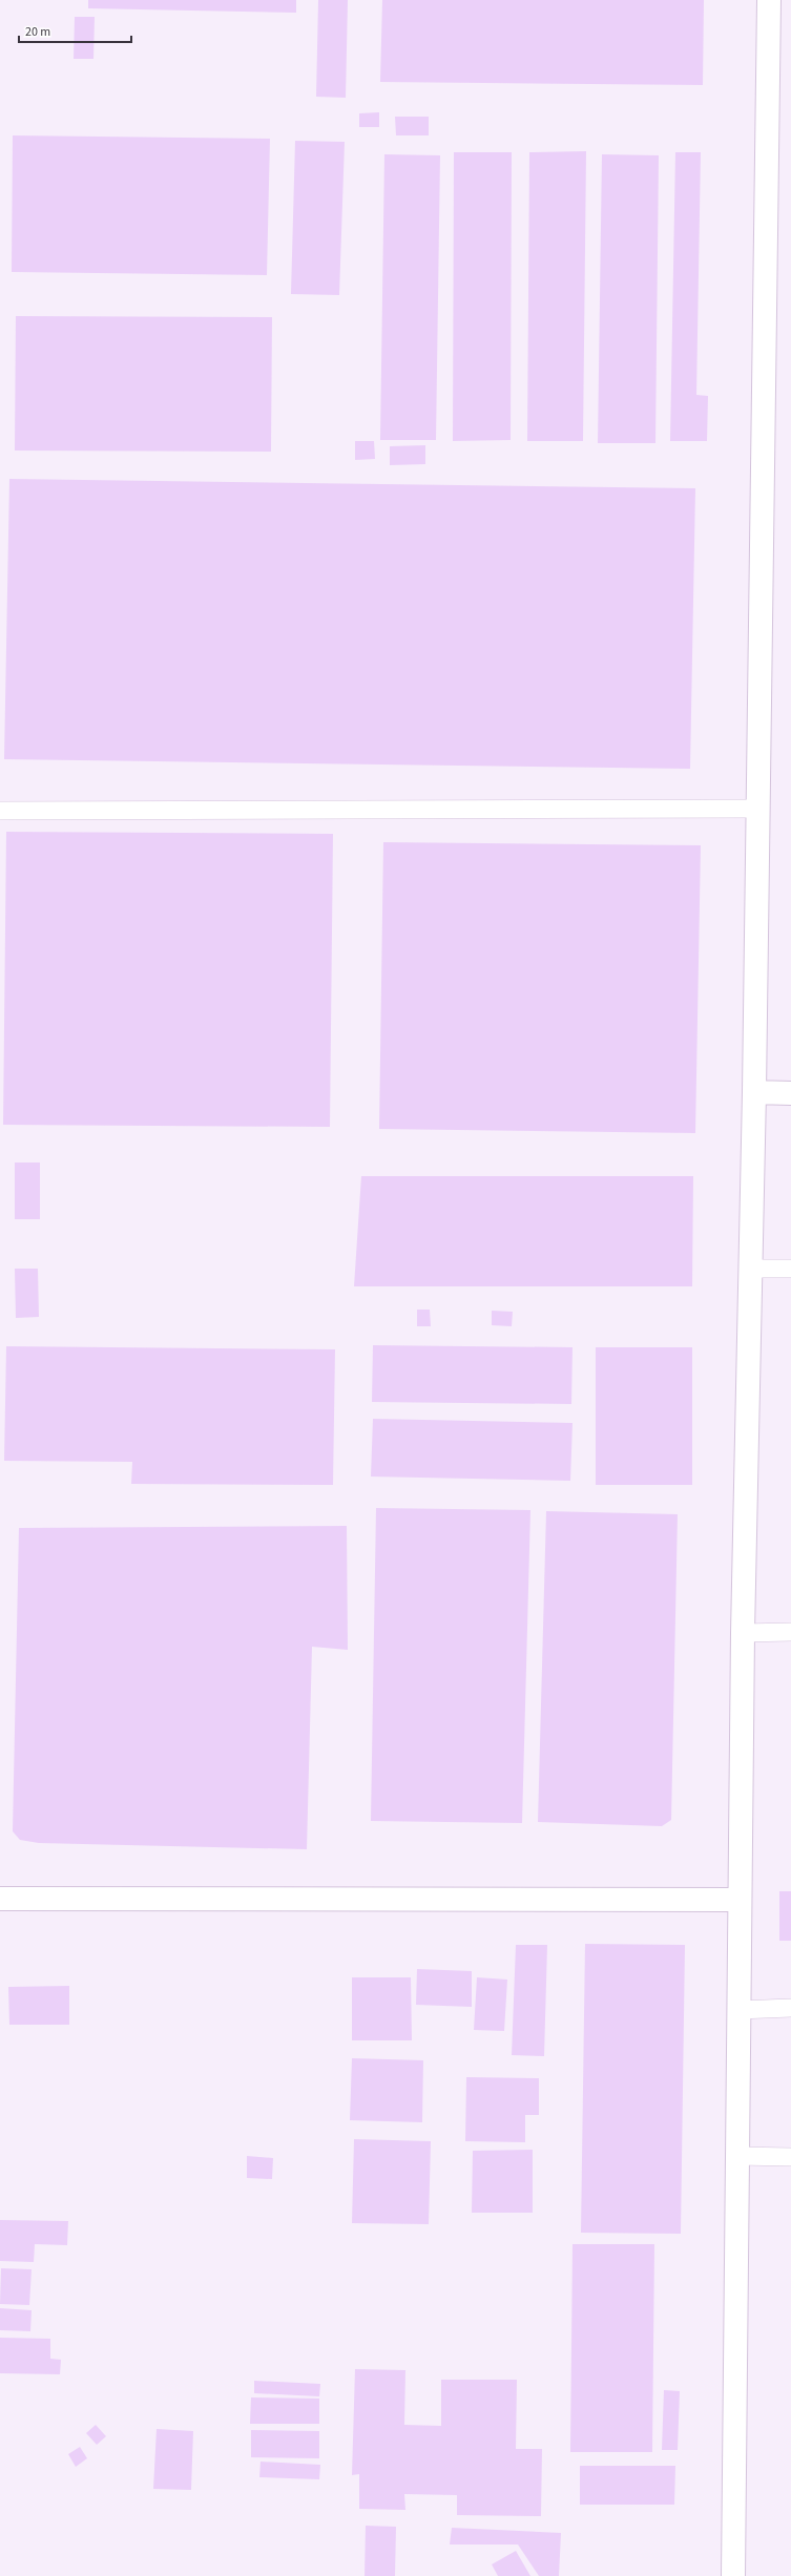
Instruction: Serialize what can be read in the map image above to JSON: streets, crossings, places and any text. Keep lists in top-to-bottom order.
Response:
{
  "scale_bar": "20 m"
}
